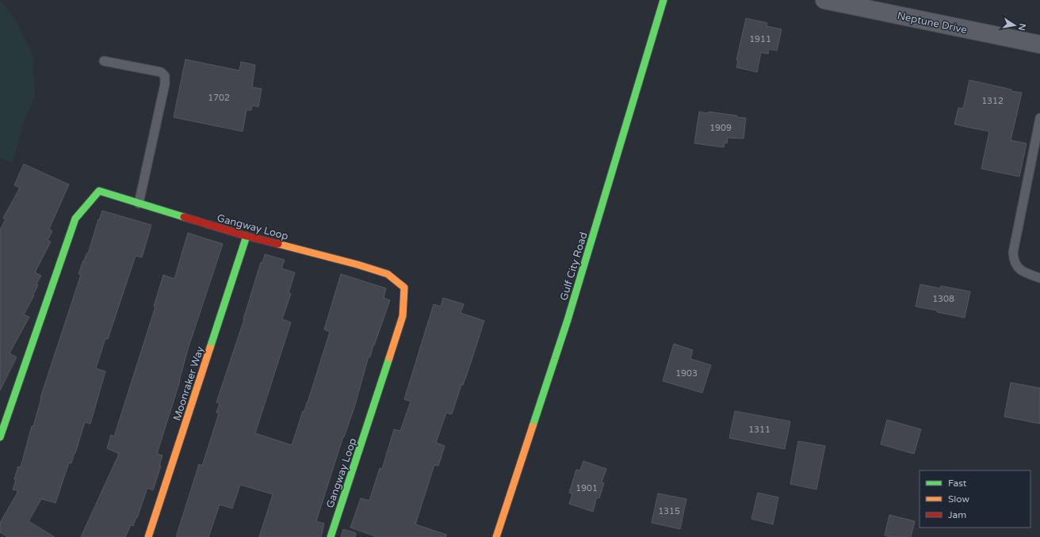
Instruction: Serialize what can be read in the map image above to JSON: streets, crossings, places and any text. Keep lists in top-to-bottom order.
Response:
{
  "streets": {
    "street": [
      "Neptune Drive",
      "Gangway Loop",
      "Gulf City Road",
      "Moonraker Way"
    ]
  },
  "crossings": [
    ["Gangway Loop", "Moonraker Way"]
  ],
  "house_numbers": [
    "1911",
    "1702",
    "1312",
    "1909",
    "1308",
    "1903",
    "1311",
    "1901",
    "1315"
  ],
  "legend": ["Fast", "Slow", "Jam"],
  "north": "right"
}
